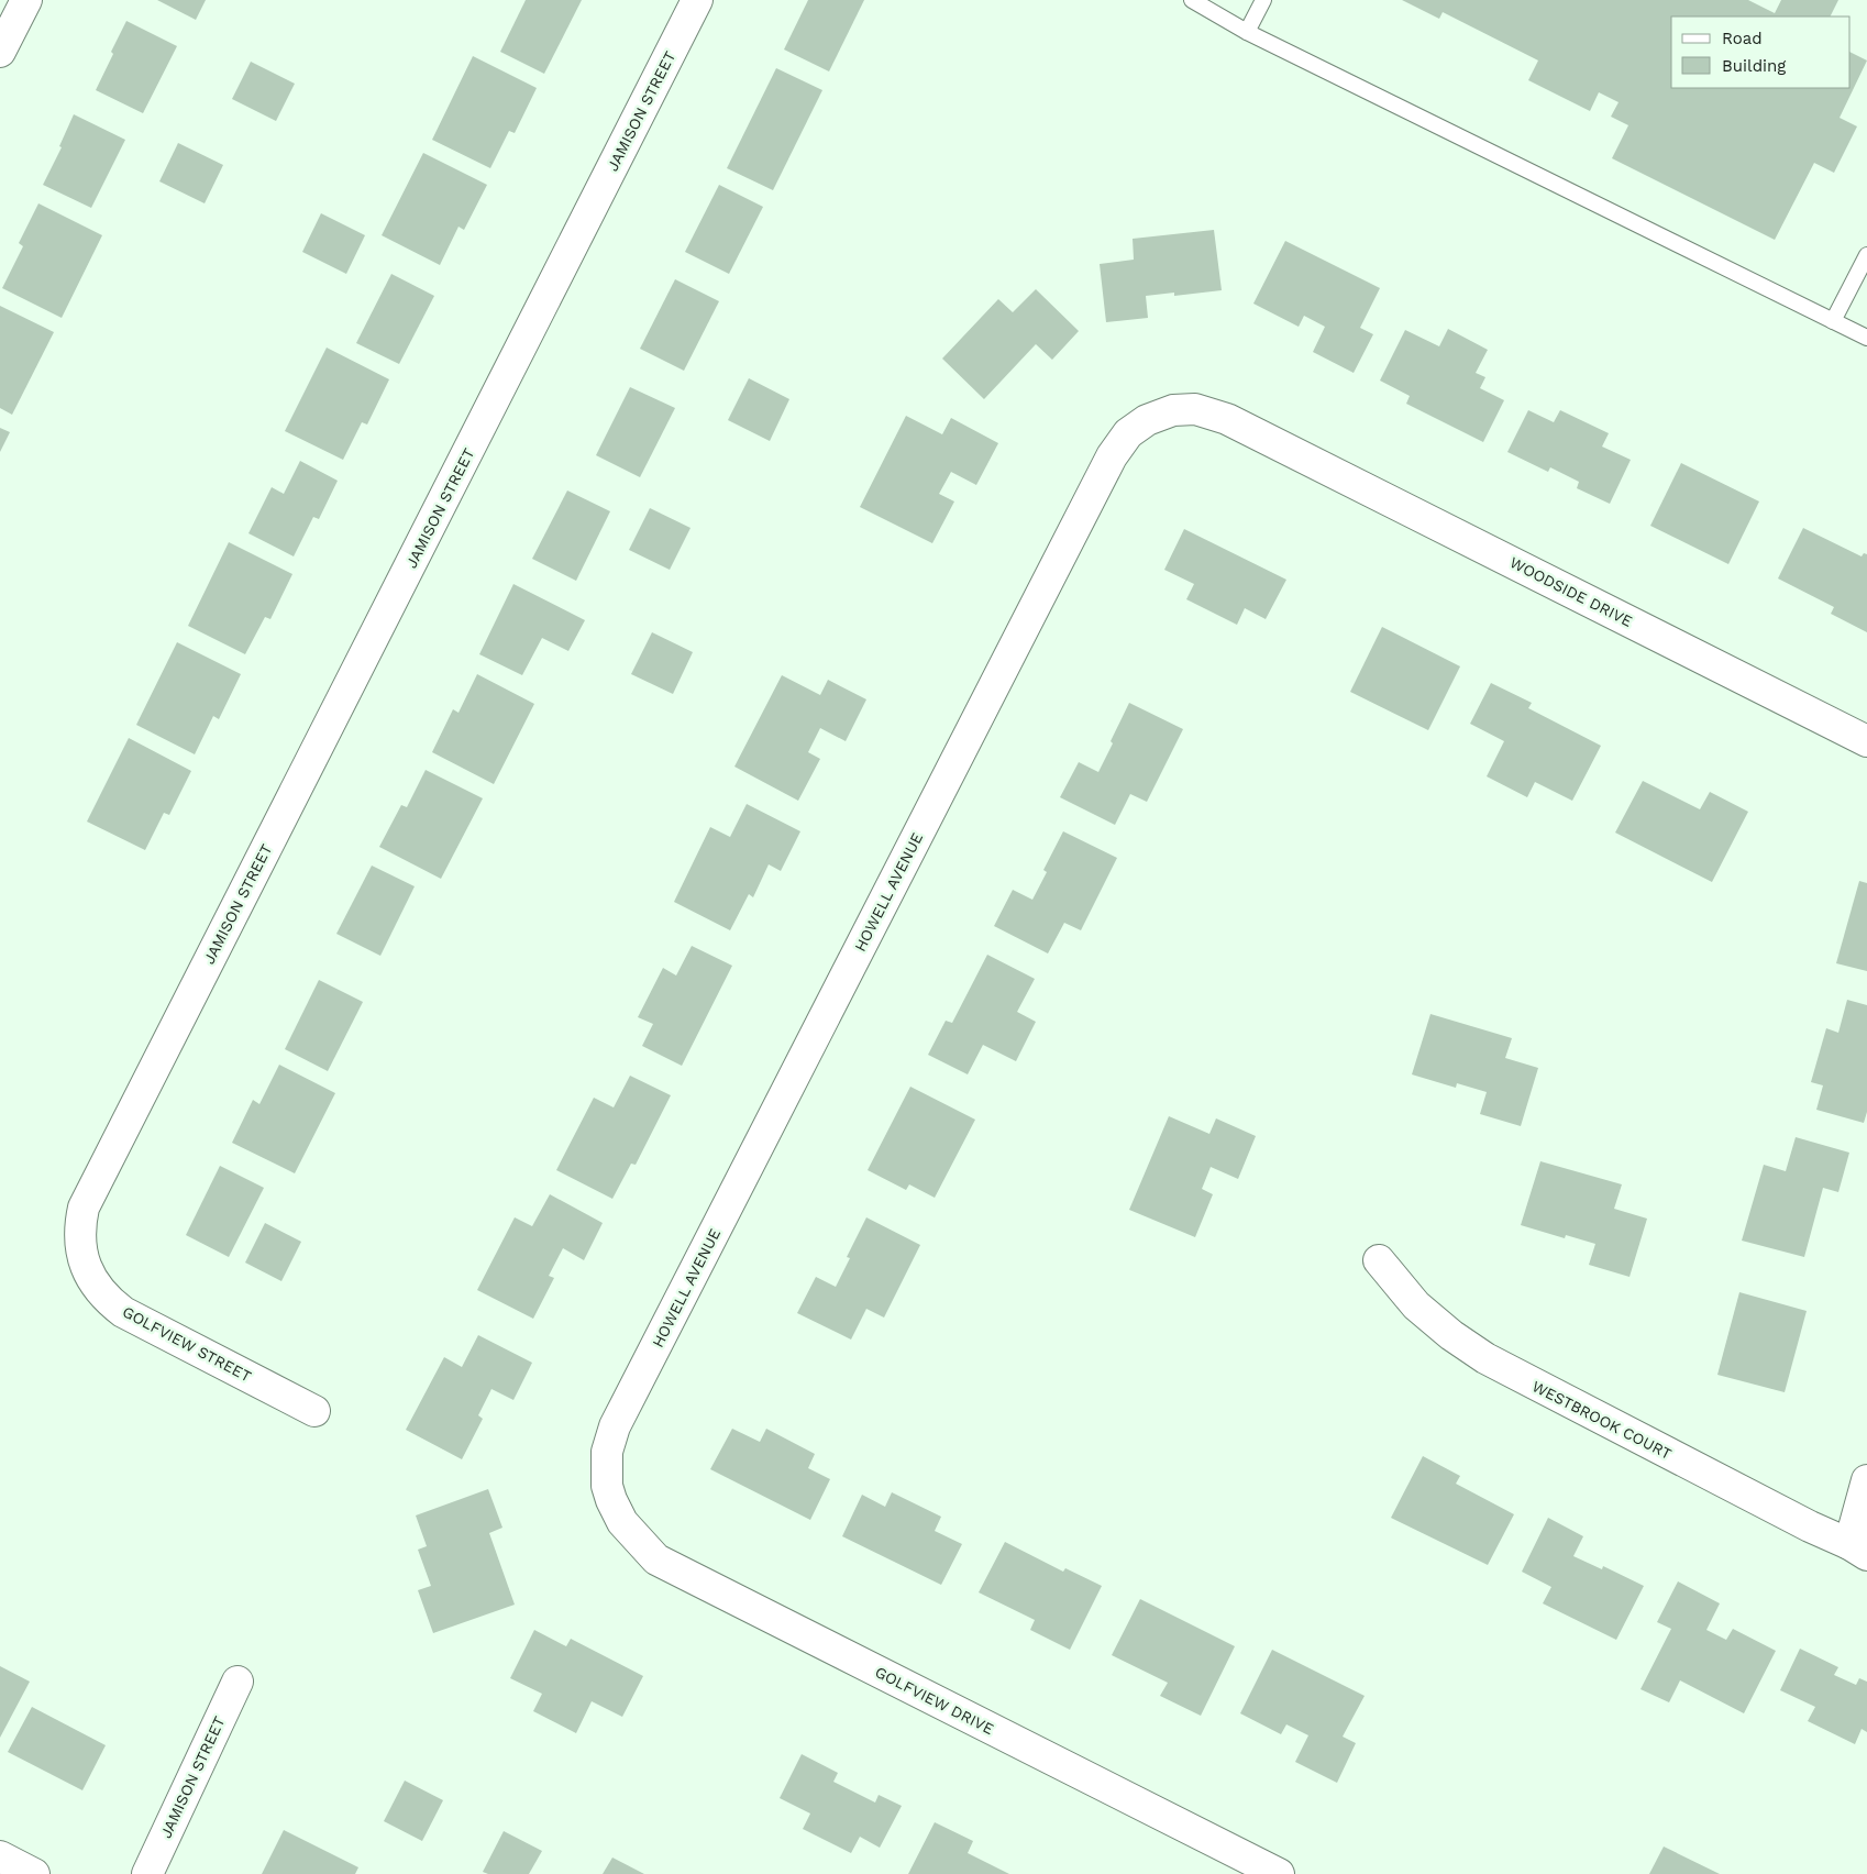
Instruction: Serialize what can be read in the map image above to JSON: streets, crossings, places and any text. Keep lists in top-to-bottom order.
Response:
{
  "streets": {
    "street": [
      "JAMISON STREET",
      "WOODSIDE DRIVE",
      "HOWELL AVENUE",
      "GOLFVIEW STREET",
      "WESTBROOK COURT",
      "GOLFVIEW DRIVE"
    ]
  },
  "crossings": [
    ["JAMISON STREET", "GOLFVIEW STREET"],
    ["WOODSIDE DRIVE", "HOWELL AVENUE"],
    ["HOWELL AVENUE", "GOLFVIEW DRIVE"]
  ],
  "legend": ["Road", "Building"]
}
